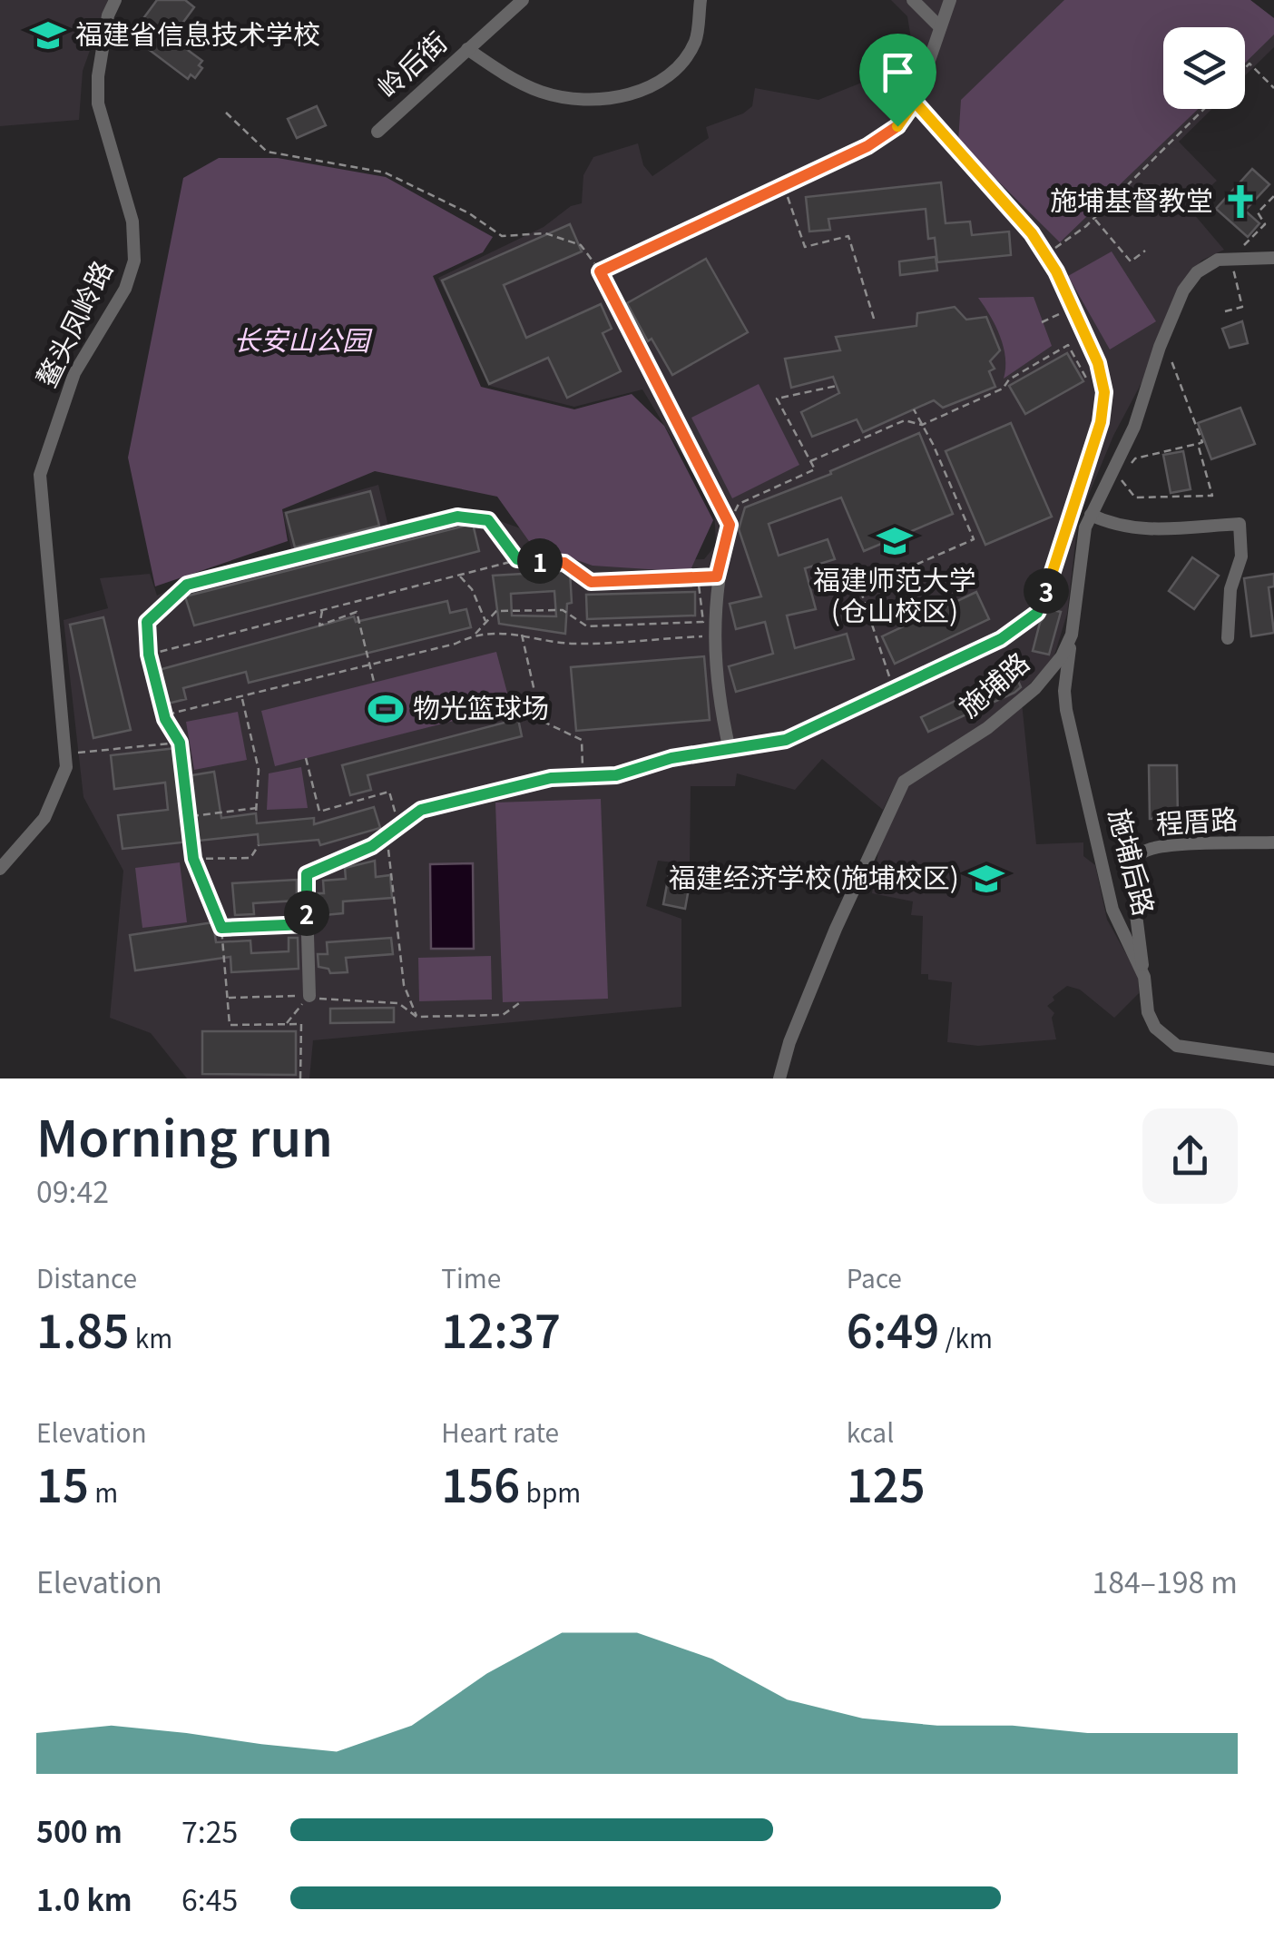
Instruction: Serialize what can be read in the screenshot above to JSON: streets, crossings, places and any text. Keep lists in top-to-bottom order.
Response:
{
  "streets": {
    "street": [
      "岭后街",
      "鳌头凤岭路",
      "施埔路",
      "程厝路",
      "施埔后路"
    ]
  },
  "crossings": [
    ["施埔路", "施埔后路"],
    ["程厝路", "施埔后路"]
  ],
  "parks": ["长安山公园"],
  "places": {
    "school or university": ["福建省信息技术学校", "福建师范大学 (仓山校区)", "福建经济学校(施埔校区)"],
    "church": ["施埔基督教堂"],
    "sports": ["物光篮球场"]
  },
  "page": {
    "pins": ["1", "3", "2"],
    "heading": ["Morning run", "09:42"],
    "stats": [
      ["Distance", "1.85 km"],
      ["Time", "12:37"],
      ["Pace", "6:49 /km"],
      ["Elevation", "15 m"],
      ["Heart rate", "156 bpm"],
      ["kcal", "125"]
    ],
    "chart": ["Elevation", "184–198 m"],
    "list": [
      {
        "name": "500 m",
        "note": "7:25"
      },
      {
        "name": "1.0 km",
        "note": "6:45"
      }
    ]
  }
}
